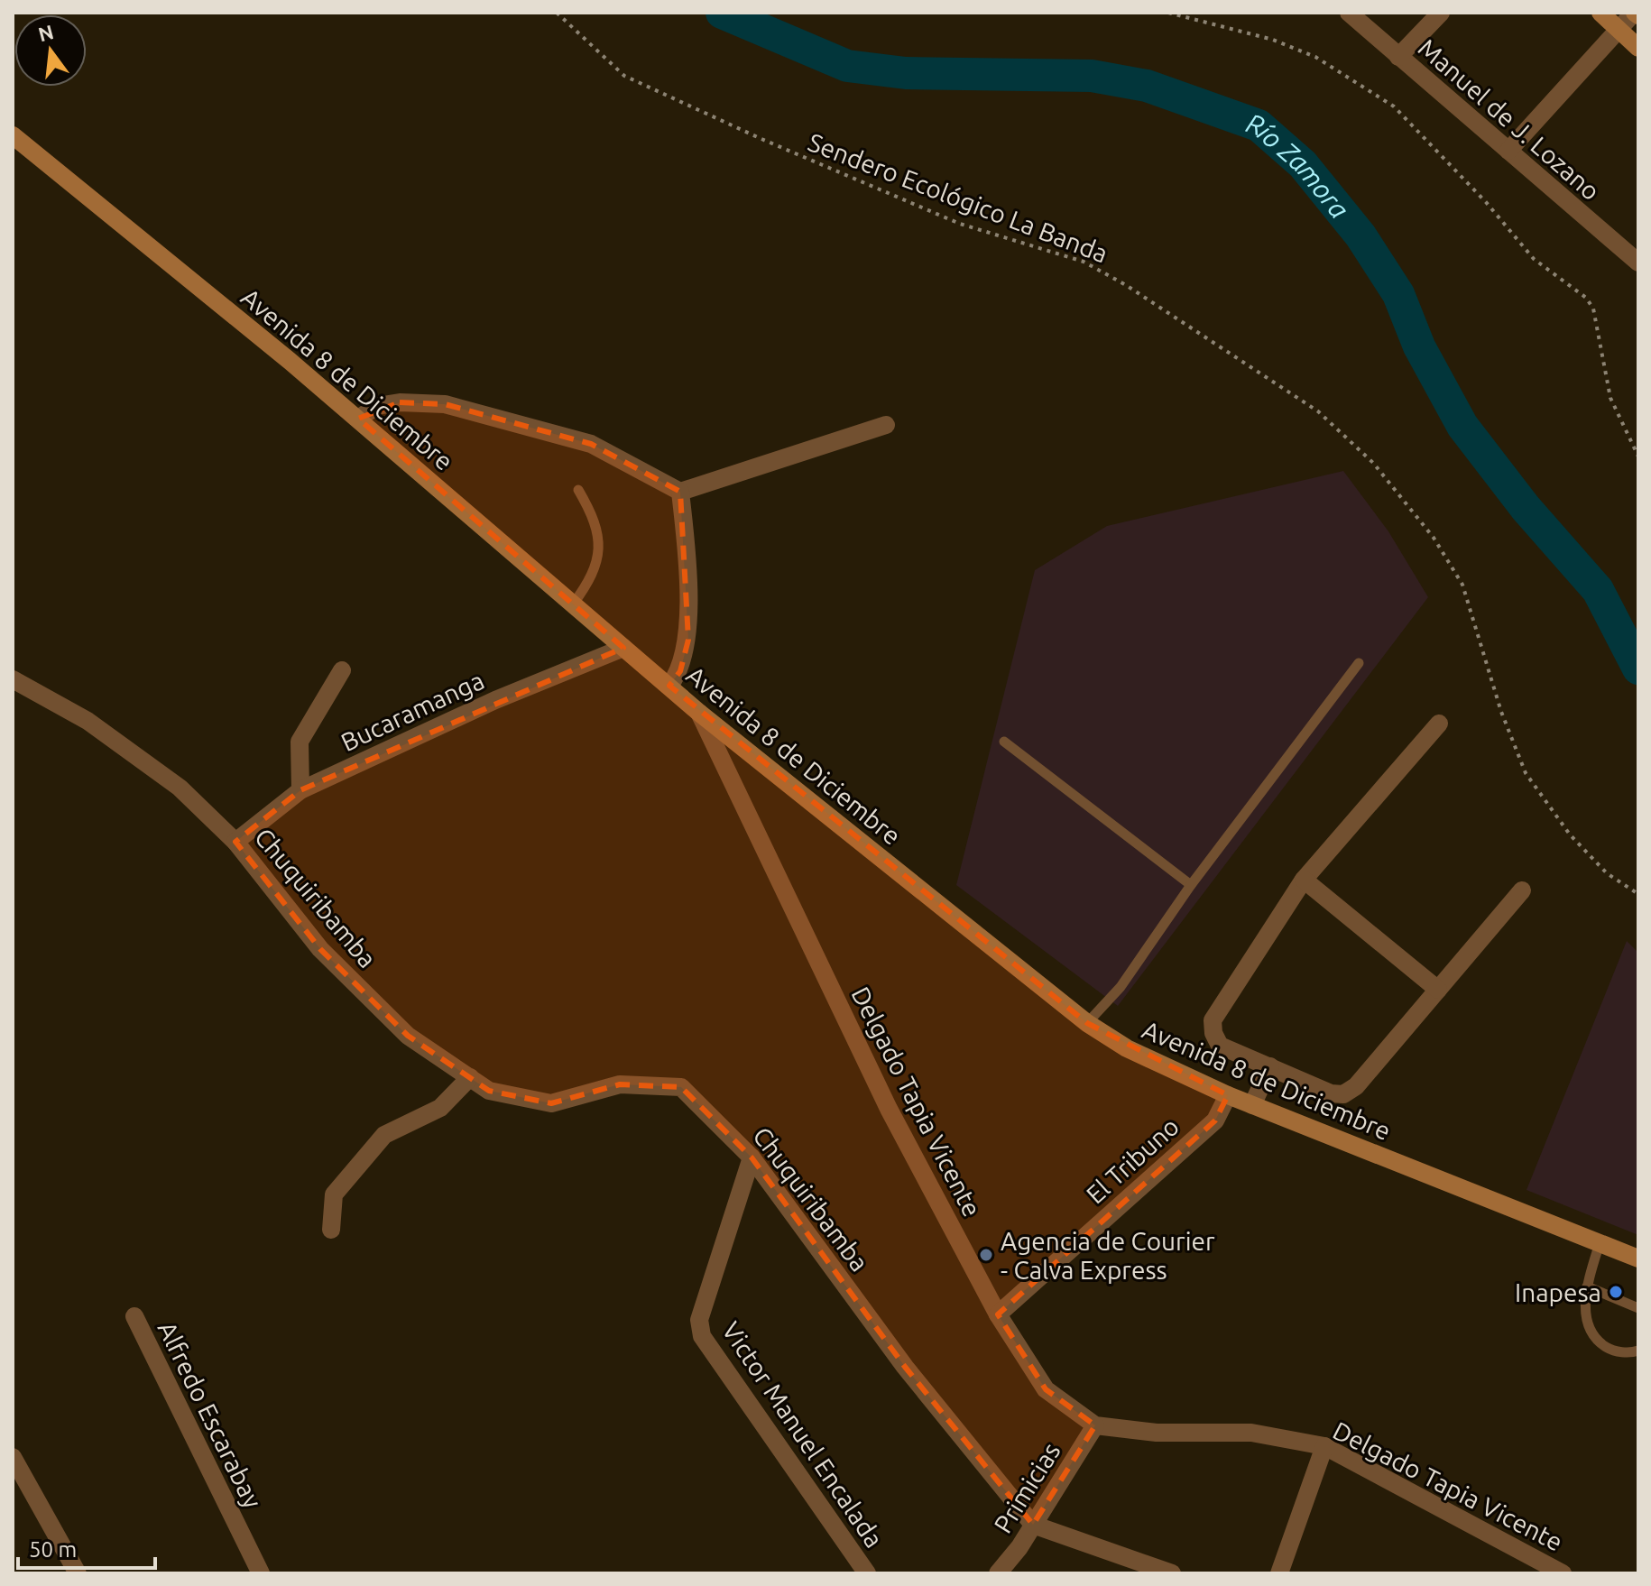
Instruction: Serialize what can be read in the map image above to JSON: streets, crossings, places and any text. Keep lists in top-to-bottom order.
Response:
{
  "streets": {
    "main road": ["Avenida 8 de Diciembre"],
    "street": [
      "Manuel de J. Lozano",
      "Bucaramanga",
      "Chuquiribamba",
      "Delgado Tapia Vicente",
      "El Tribuno",
      "Alfredo Escarabay",
      "Victor Manuel Encalada",
      "Primicias"
    ],
    "path": ["Sendero Ecológico La Banda"]
  },
  "crossings": [
    ["Avenida 8 de Diciembre", "Bucaramanga"],
    ["Avenida 8 de Diciembre", "Delgado Tapia Vicente"],
    ["Avenida 8 de Diciembre", "El Tribuno"],
    ["Bucaramanga", "Chuquiribamba"],
    ["Chuquiribamba", "Victor Manuel Encalada"],
    ["Chuquiribamba", "Primicias"],
    ["Delgado Tapia Vicente", "El Tribuno"],
    ["Delgado Tapia Vicente", "Primicias"]
  ],
  "water": ["Río Zamora"],
  "places": ["Agencia de Courier - Calva Express", "Inapesa"],
  "scale_bar": "50 m",
  "north": "top"
}
